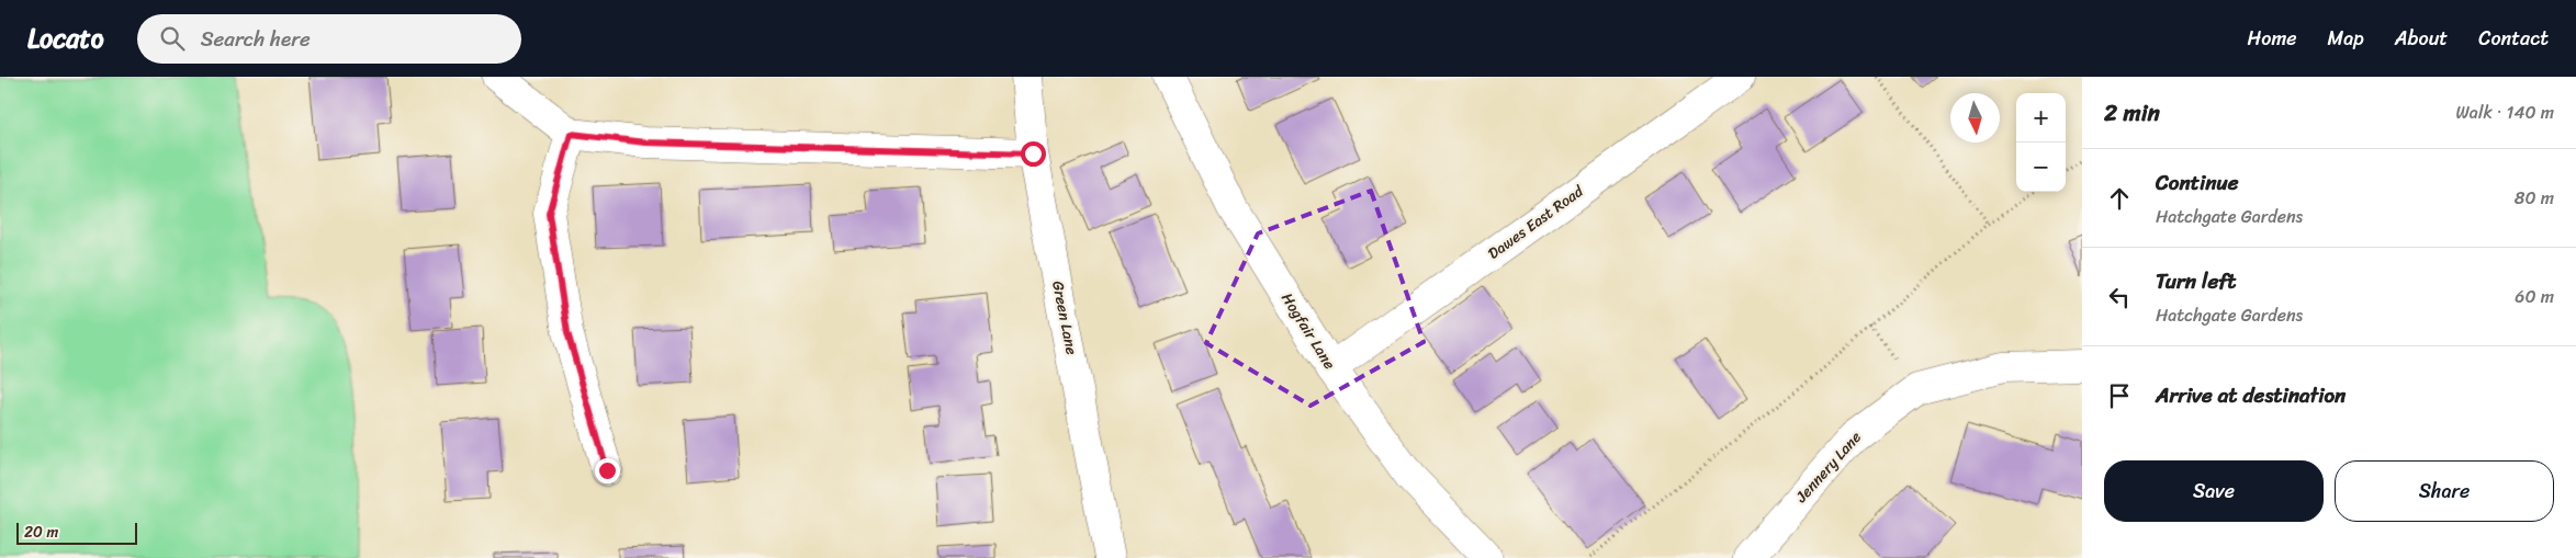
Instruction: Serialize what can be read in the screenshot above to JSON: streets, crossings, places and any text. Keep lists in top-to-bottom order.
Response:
{
  "streets": {
    "street": [
      "Dawes East Road",
      "Green Lane",
      "Hogfair Lane",
      "Jennery Lane"
    ]
  },
  "crossings": [
    ["Dawes East Road", "Hogfair Lane"]
  ],
  "scale_bar": "20 m",
  "north": "bottom",
  "page": {
    "header": "Locato",
    "search": "Search here",
    "nav": [
      "Home",
      "Map",
      "About",
      "Contact"
    ],
    "heading": ["2 min", "Walk · 140 m"],
    "map_buttons": ["+", "−"],
    "list": [
      ["Continue", "Hatchgate Gardens", "80 m"],
      ["Turn left", "Hatchgate Gardens", "60 m"],
      "Arrive at destination"
    ],
    "buttons": ["Save", "Share"],
    "scale": "20 m"
  }
}
